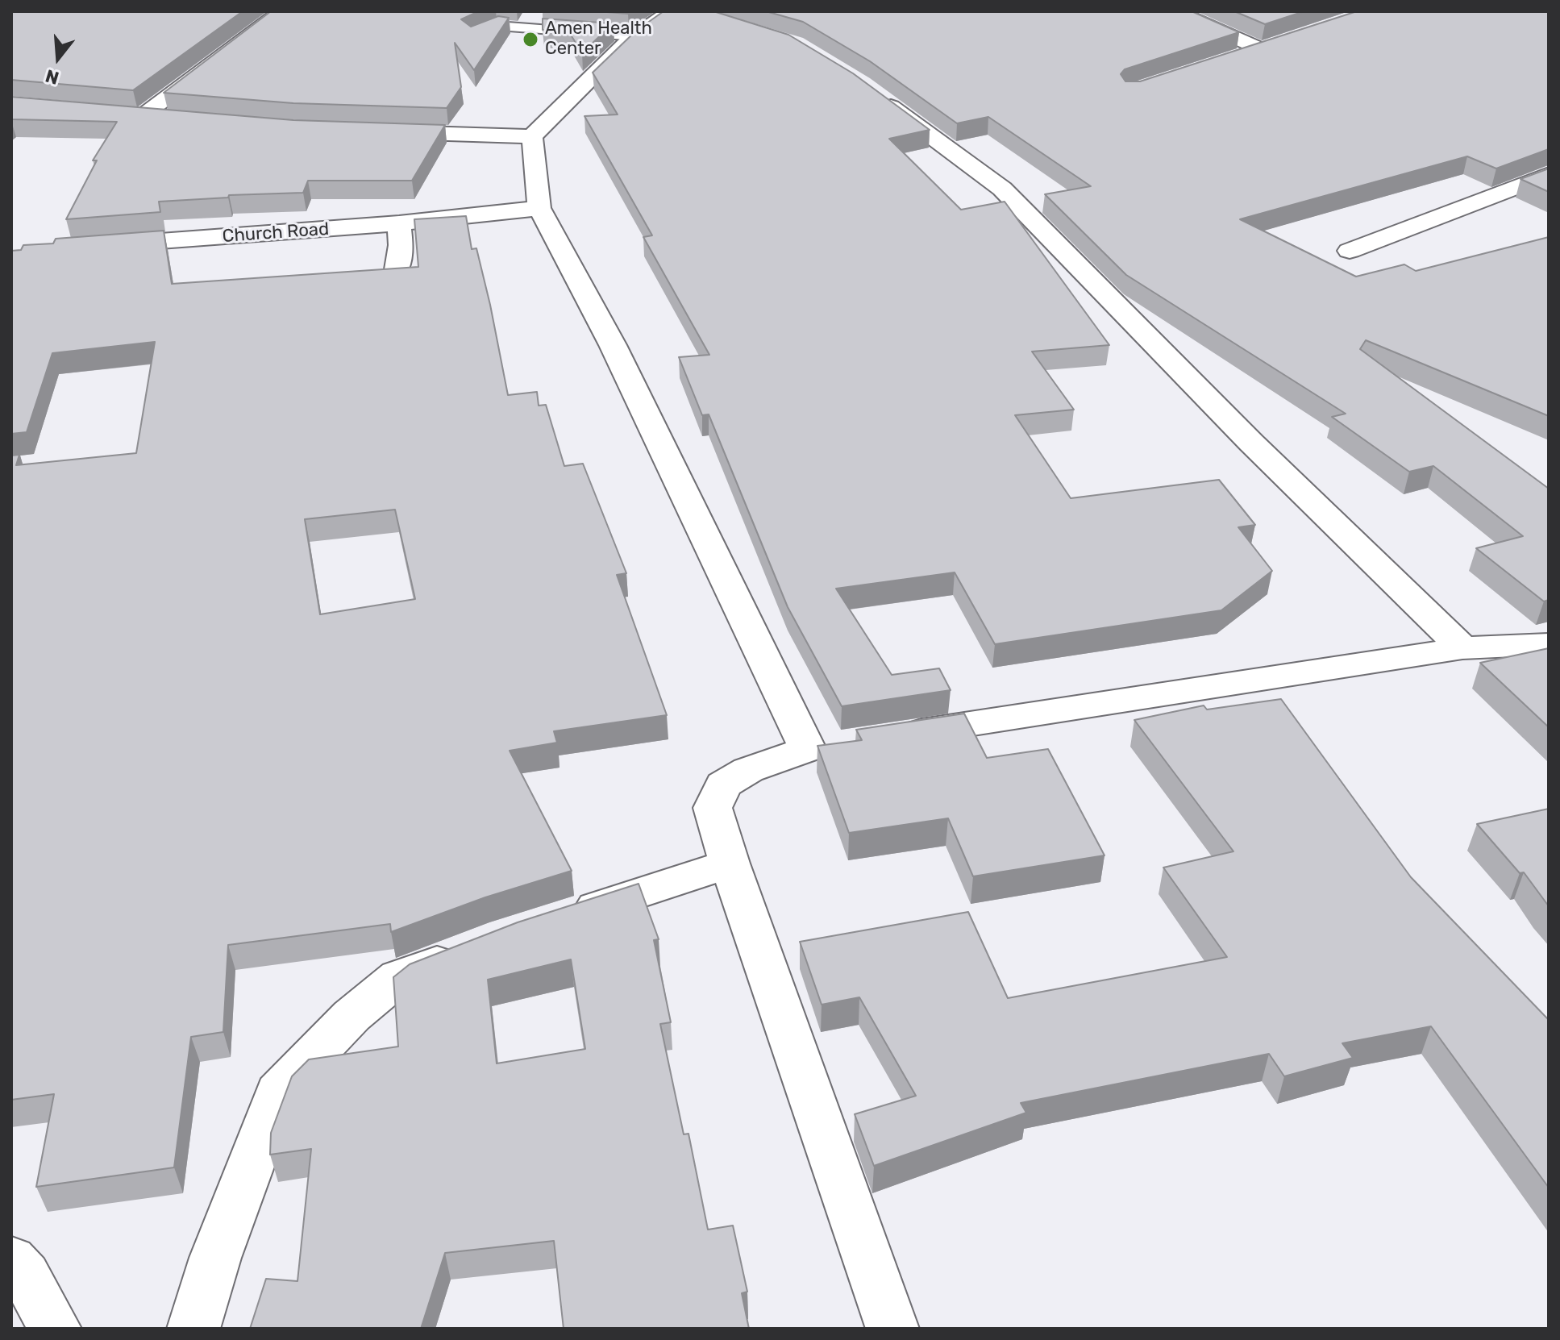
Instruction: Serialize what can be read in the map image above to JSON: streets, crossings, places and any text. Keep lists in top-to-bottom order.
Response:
{
  "streets": {
    "street": ["Church Road"]
  },
  "places": ["Amen Health Center"],
  "north": "bottom"
}
